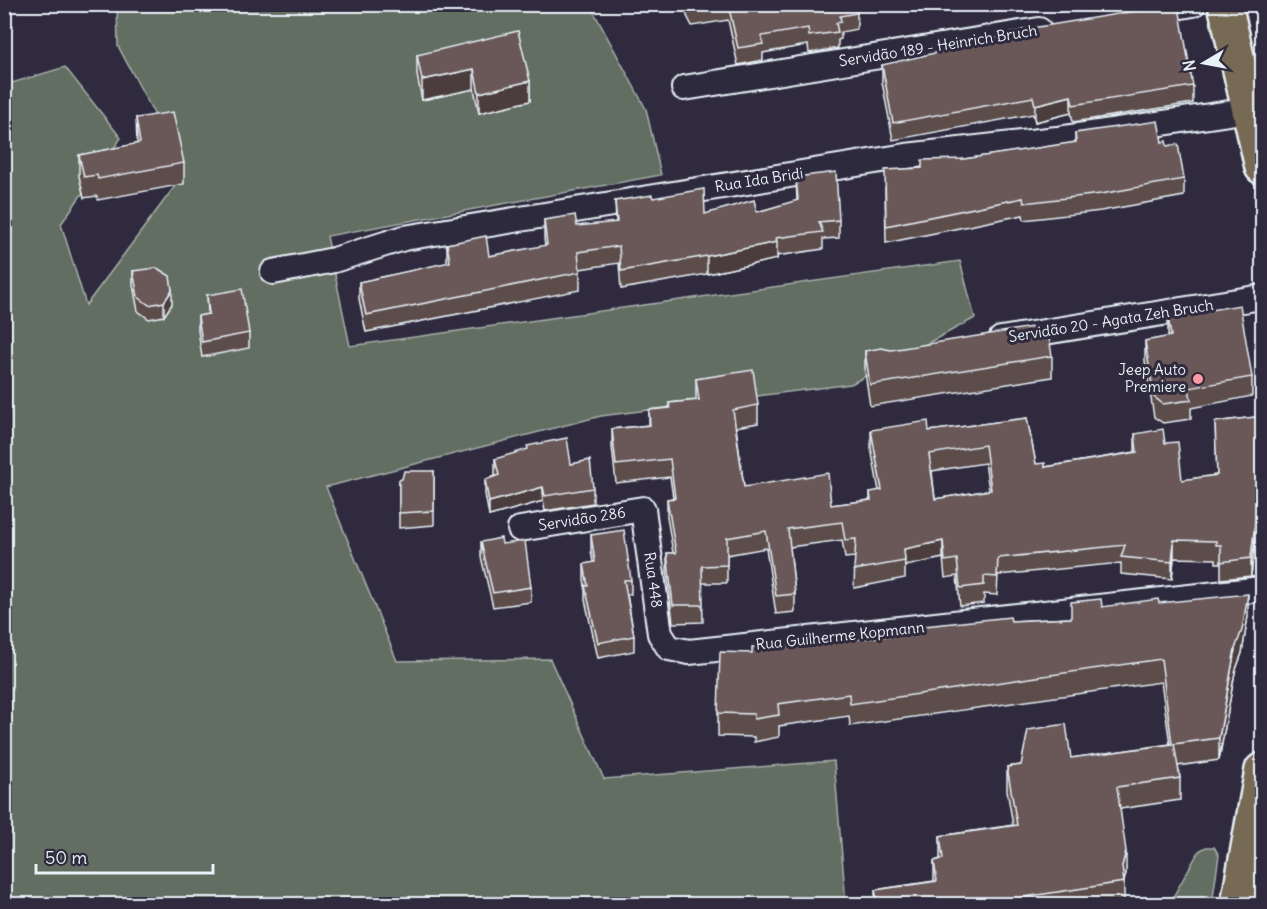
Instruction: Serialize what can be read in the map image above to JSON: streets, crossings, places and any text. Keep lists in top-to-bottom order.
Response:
{
  "streets": {
    "street": [
      "Servidão 189 - Heinrich Bruch",
      "Rua Ida Bridi",
      "Servidão 20 - Agata Zeh Bruch",
      "Servidão 286",
      "Rua 448",
      "Rua Guilherme Kopmann"
    ]
  },
  "crossings": [
    ["Servidão 286", "Rua 448"],
    ["Rua 448", "Rua Guilherme Kopmann"]
  ],
  "places": ["Jeep Auto Premiere"],
  "scale_bar": "50 m",
  "north": "left"
}
